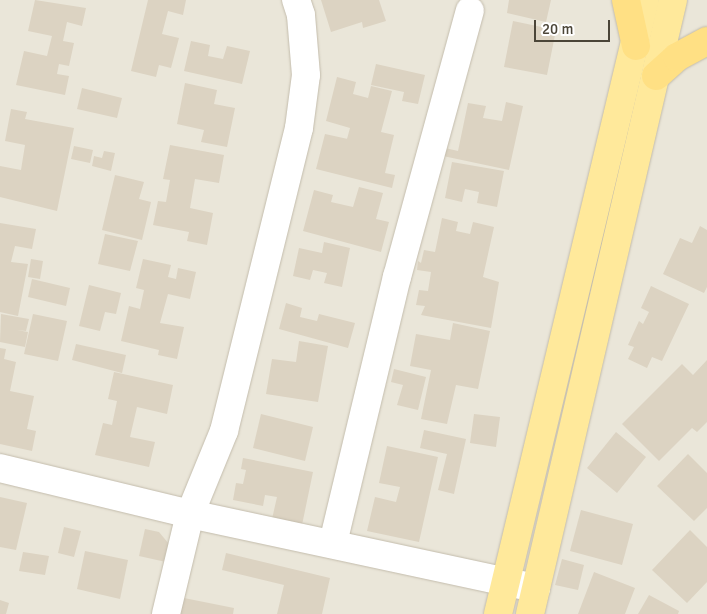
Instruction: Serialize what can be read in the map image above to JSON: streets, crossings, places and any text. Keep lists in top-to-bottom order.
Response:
{
  "scale_bar": "20 m"
}
